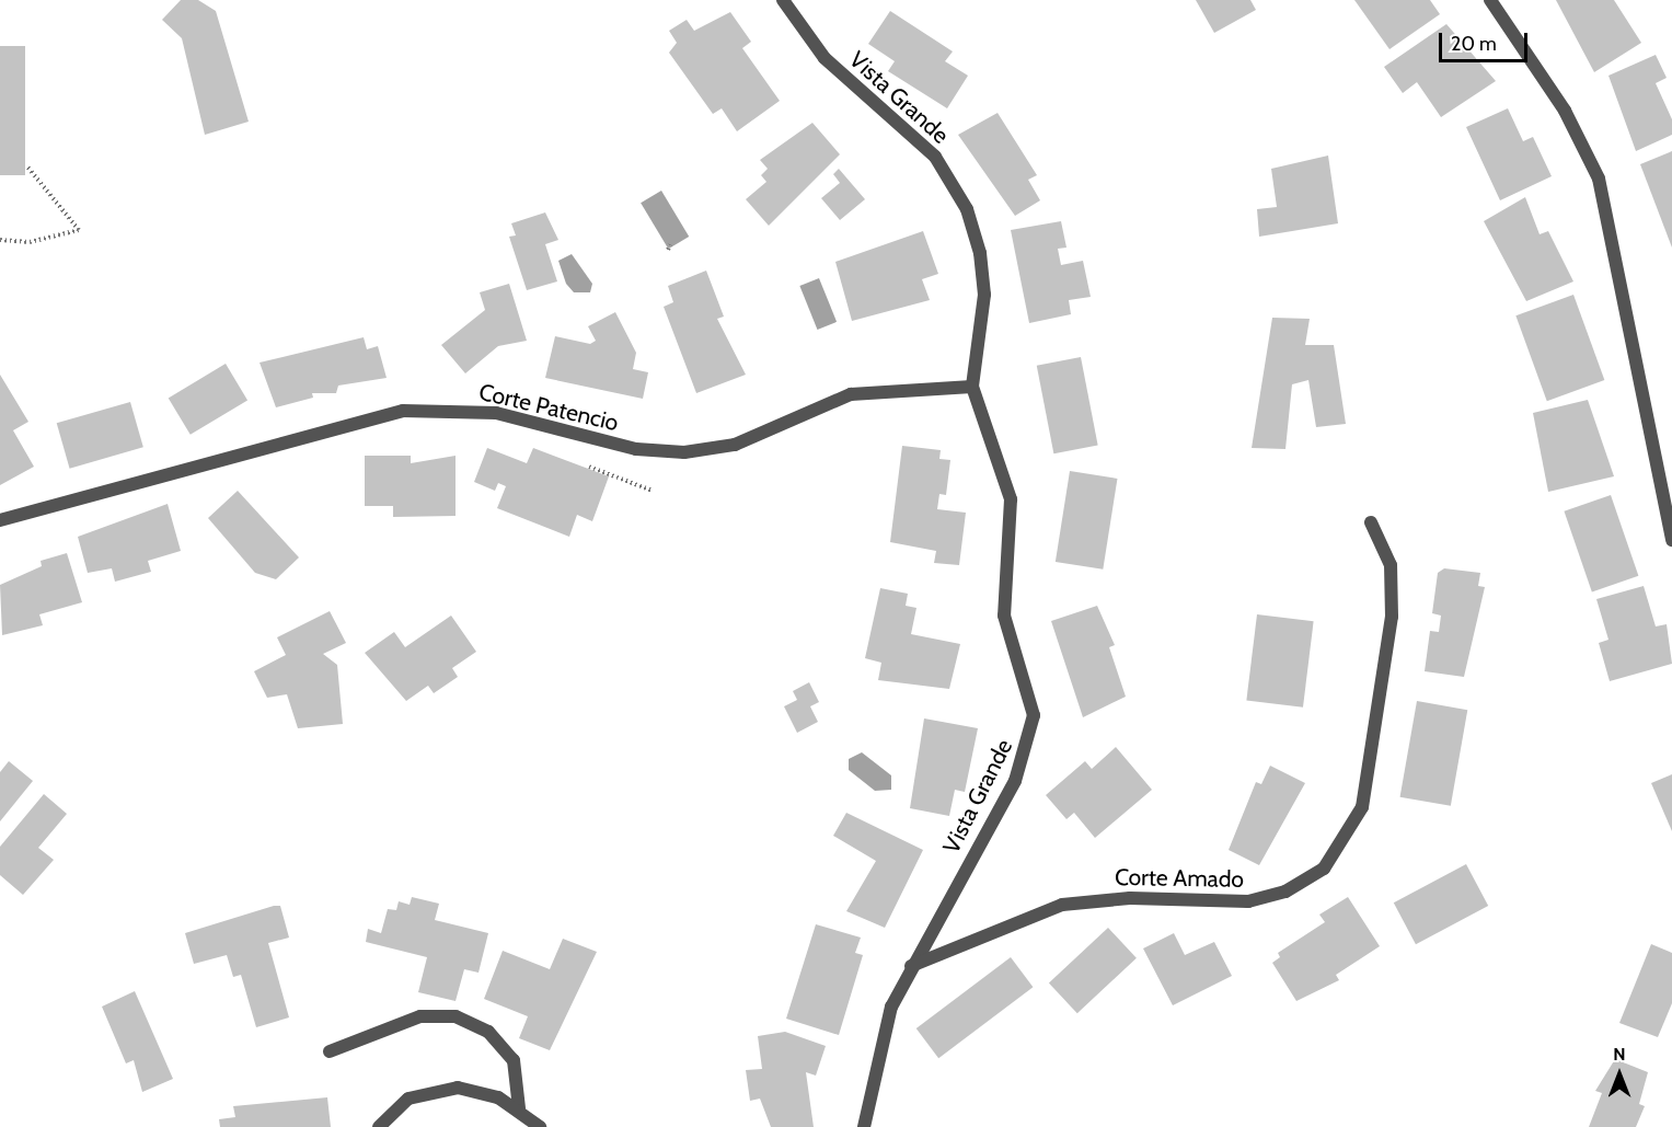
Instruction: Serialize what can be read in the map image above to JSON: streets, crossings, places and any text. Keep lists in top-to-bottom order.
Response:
{
  "streets": {
    "street": ["Vista Grande", "Corte Patencio", "Corte Amado"]
  },
  "crossings": [
    ["Vista Grande", "Corte Patencio"],
    ["Vista Grande", "Corte Amado"]
  ],
  "scale_bar": "20 m",
  "north": "top"
}
